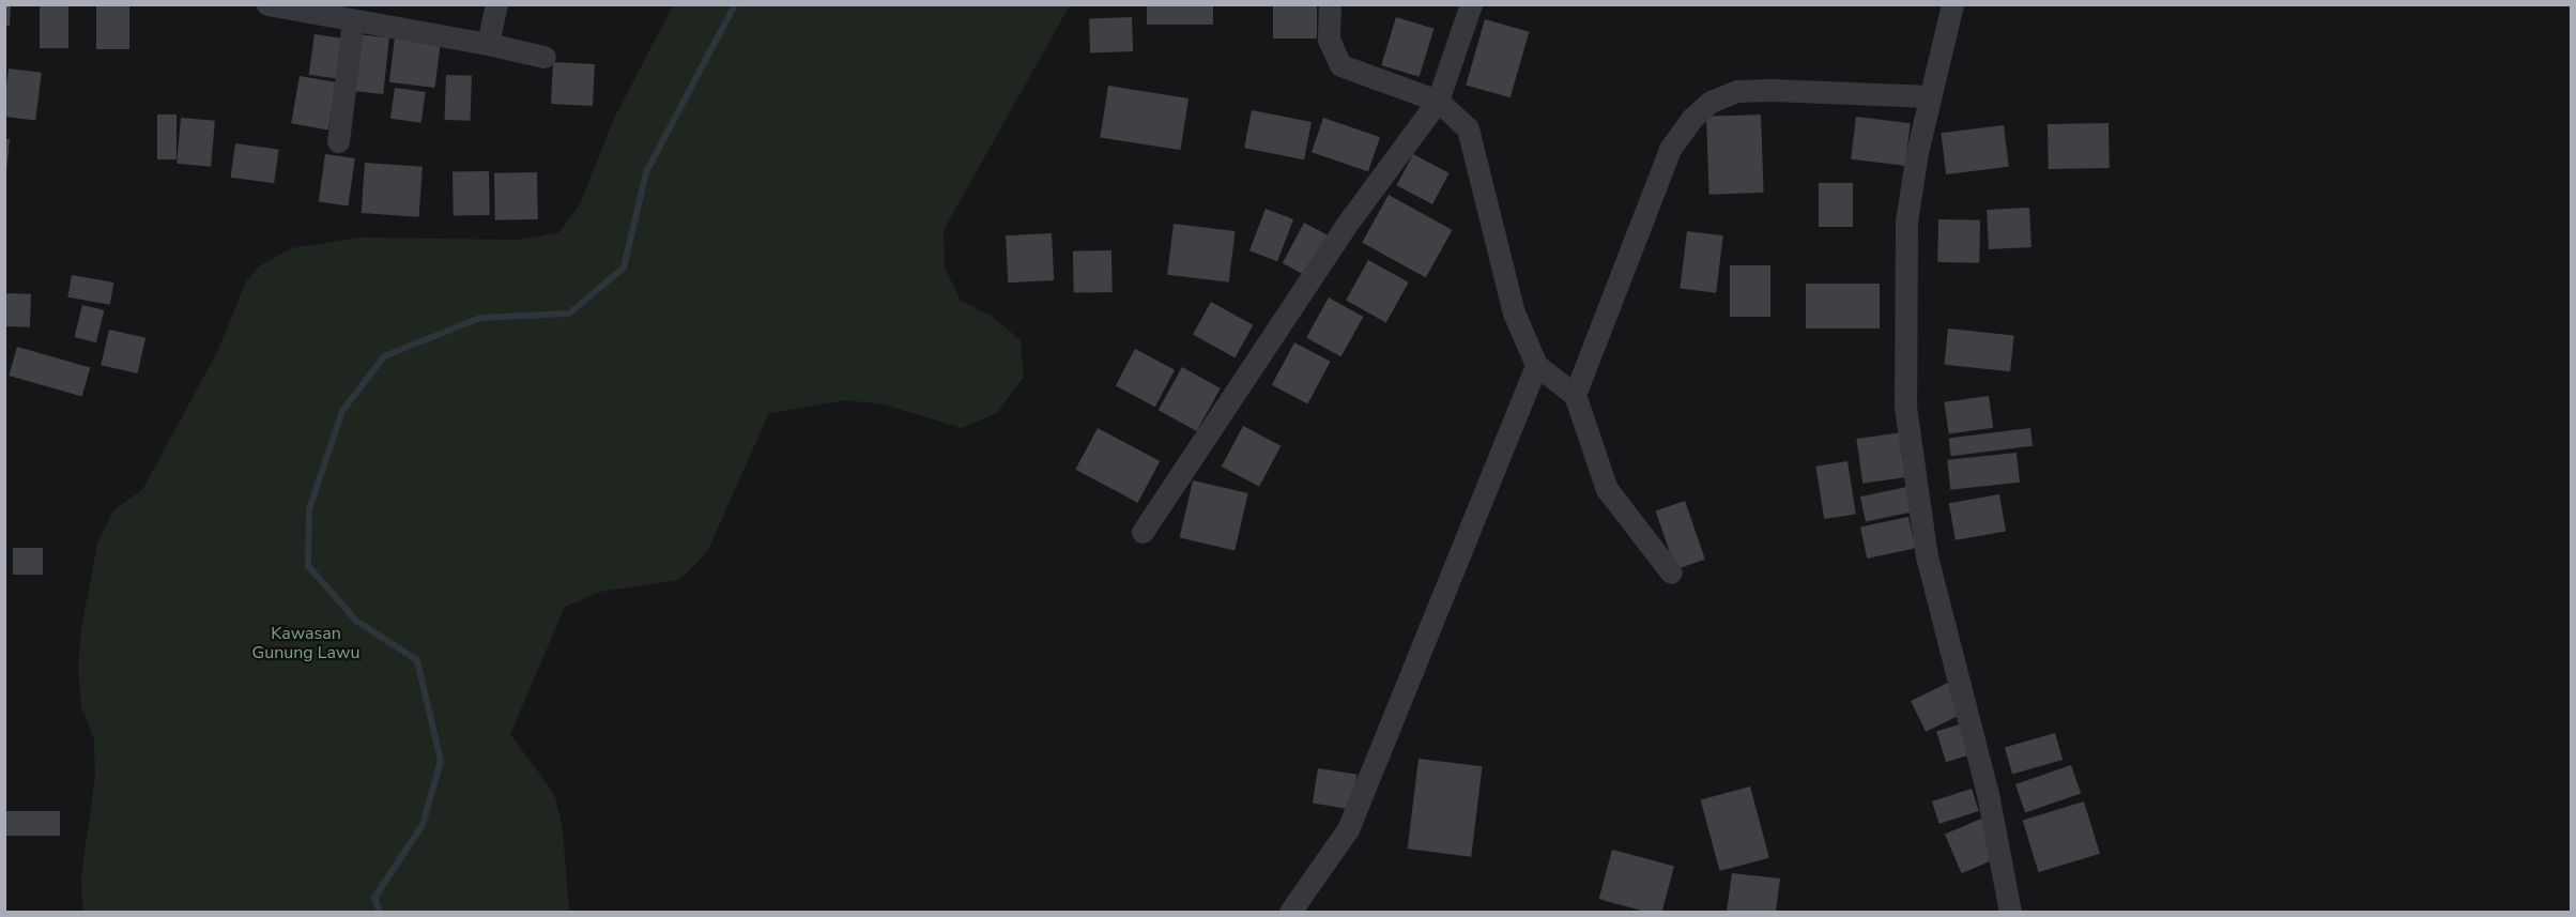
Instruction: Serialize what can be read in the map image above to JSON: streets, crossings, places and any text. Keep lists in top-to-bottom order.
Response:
{
  "parks": ["Kawasan Gunung Lawu"]
}
